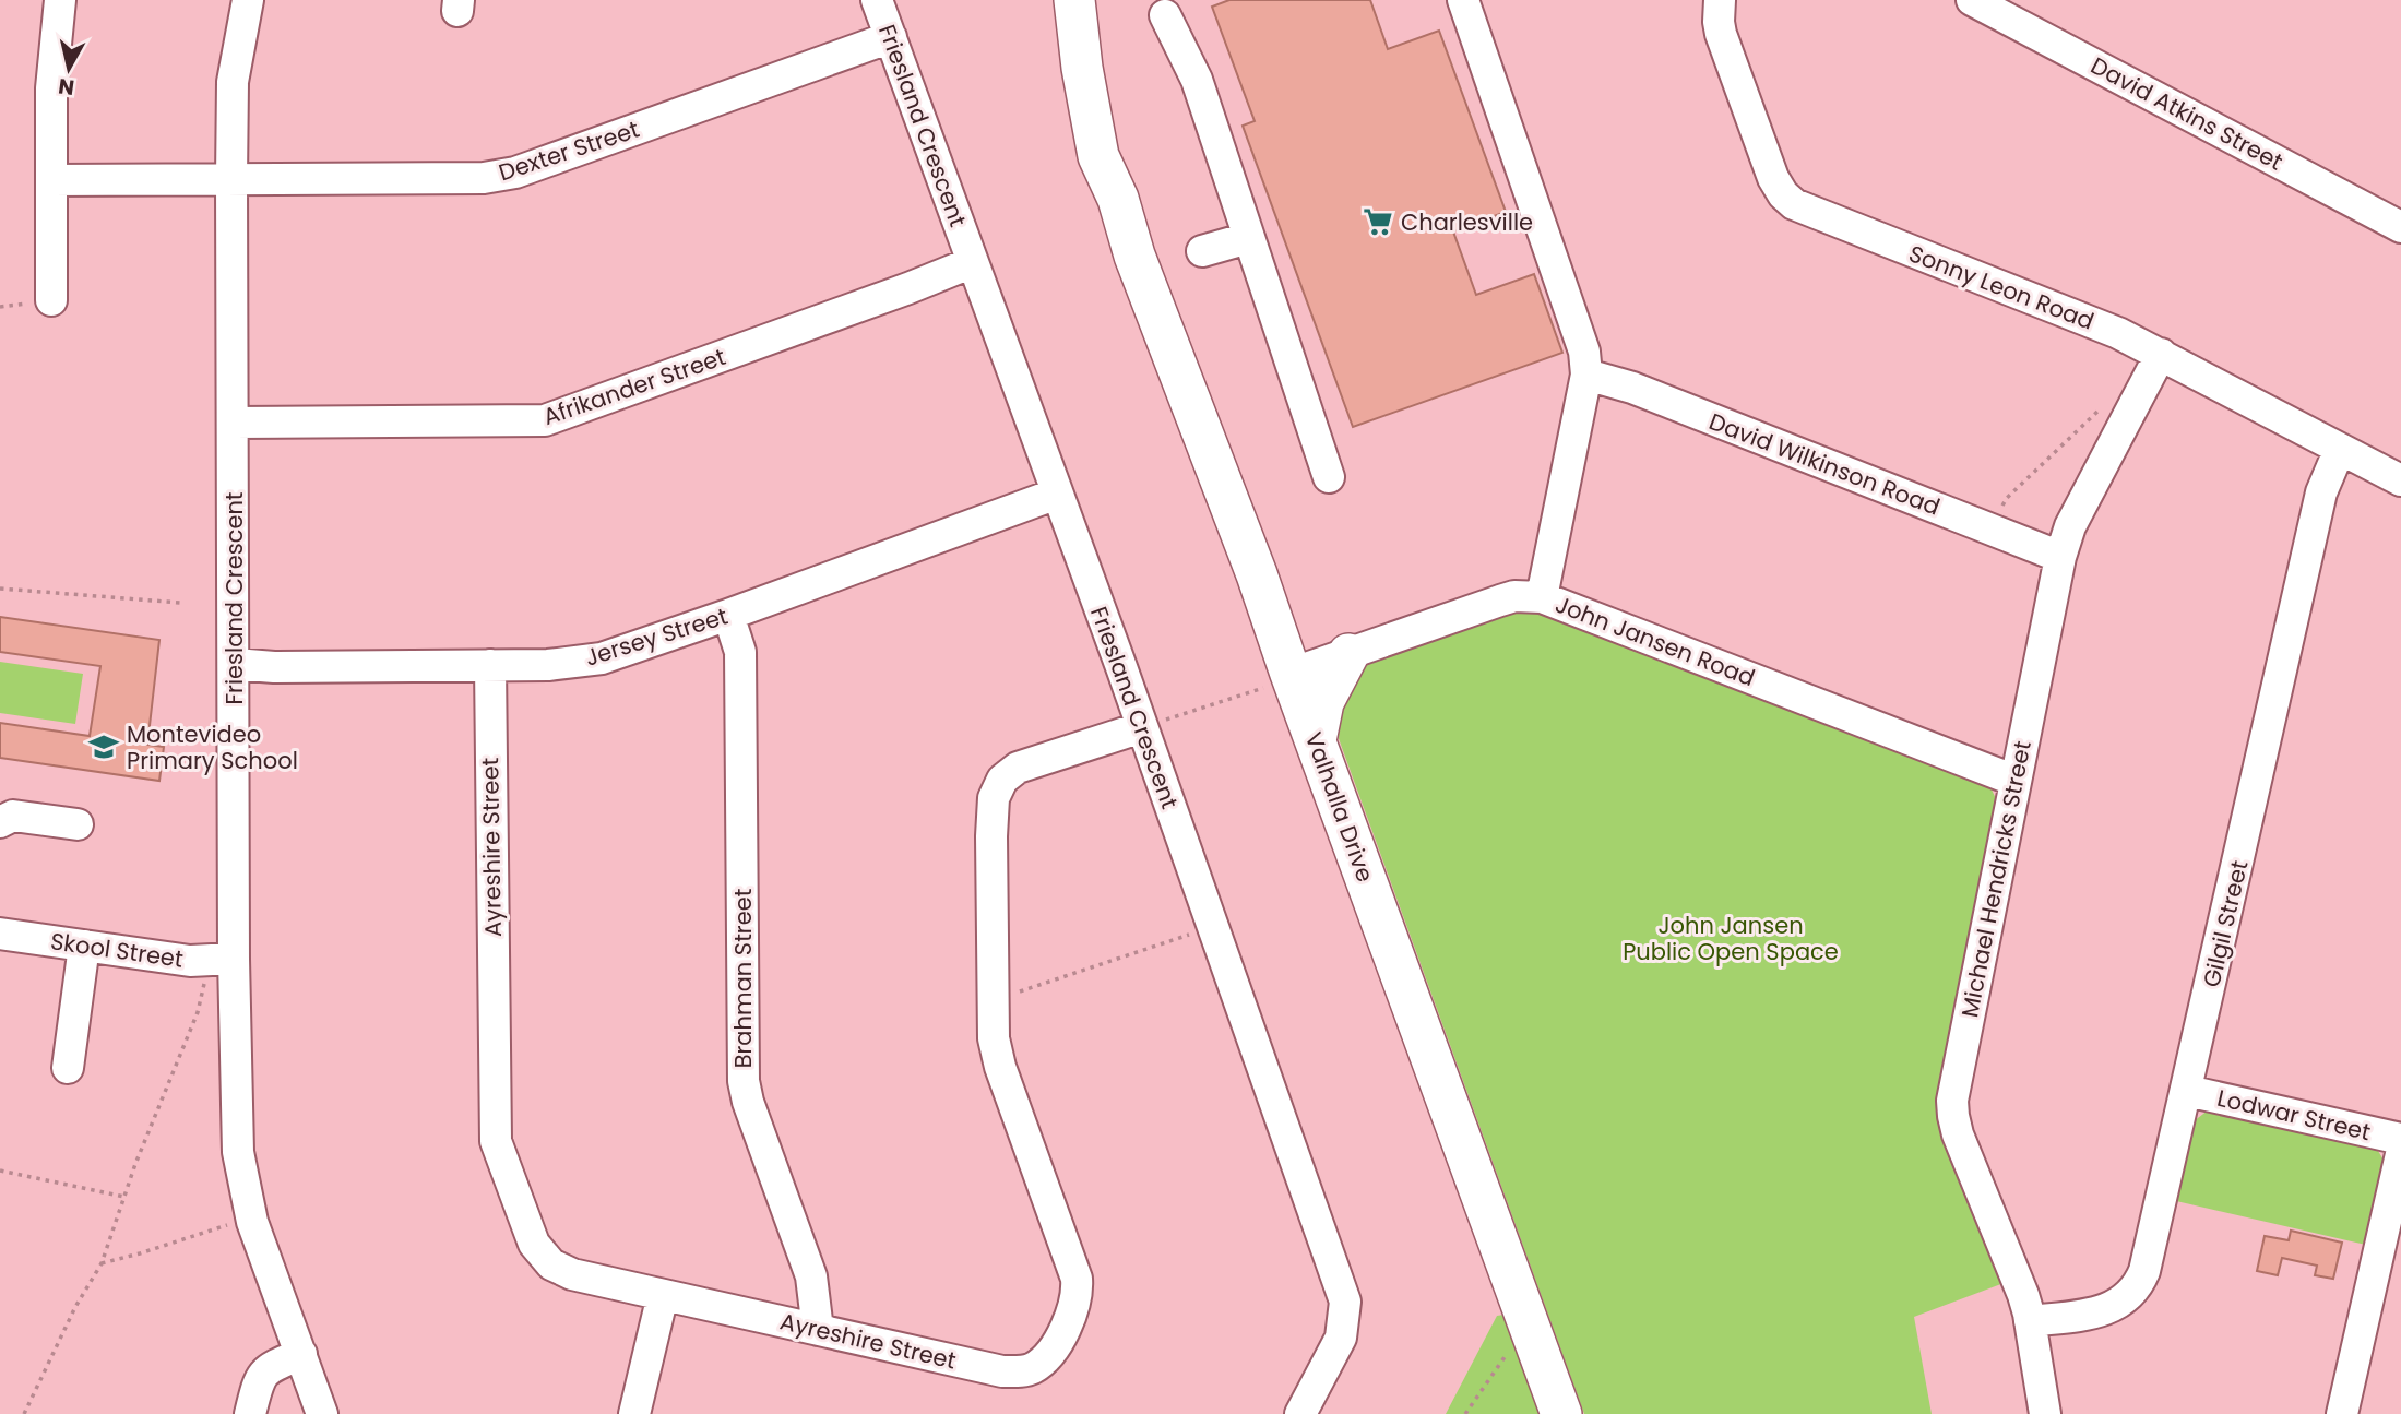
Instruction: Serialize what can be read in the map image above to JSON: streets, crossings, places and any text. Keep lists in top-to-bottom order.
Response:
{
  "streets": {
    "main road": ["Valhalla Drive"],
    "street": [
      "David Atkins Street",
      "Friesland Crescent",
      "Dexter Street",
      "Sonny Leon Road",
      "Afrikander Street",
      "David Wilkinson Road",
      "Jersey Street",
      "John Jansen Road",
      "Ayreshire Street",
      "Michael Hendricks Street",
      "Gilgil Street",
      "Skool Street",
      "Brahman Street",
      "Lodwar Street"
    ]
  },
  "crossings": [
    ["Friesland Crescent", "Dexter Street"],
    ["Friesland Crescent", "Afrikander Street"],
    ["Friesland Crescent", "Jersey Street"],
    ["Friesland Crescent", "Ayreshire Street"],
    ["Friesland Crescent", "Skool Street"],
    ["Sonny Leon Road", "Michael Hendricks Street"],
    ["Sonny Leon Road", "Gilgil Street"],
    ["David Wilkinson Road", "Michael Hendricks Street"],
    ["Jersey Street", "Ayreshire Street"],
    ["Jersey Street", "Brahman Street"],
    ["John Jansen Road", "Valhalla Drive"],
    ["John Jansen Road", "Michael Hendricks Street"],
    ["Ayreshire Street", "Brahman Street"],
    ["Michael Hendricks Street", "Gilgil Street"],
    ["Gilgil Street", "Lodwar Street"]
  ],
  "parks": ["John Jansen Public Open Space"],
  "places": {
    "supermarket": ["Charlesville"],
    "school or university": ["Montevideo Primary School"]
  },
  "north": "bottom"
}
